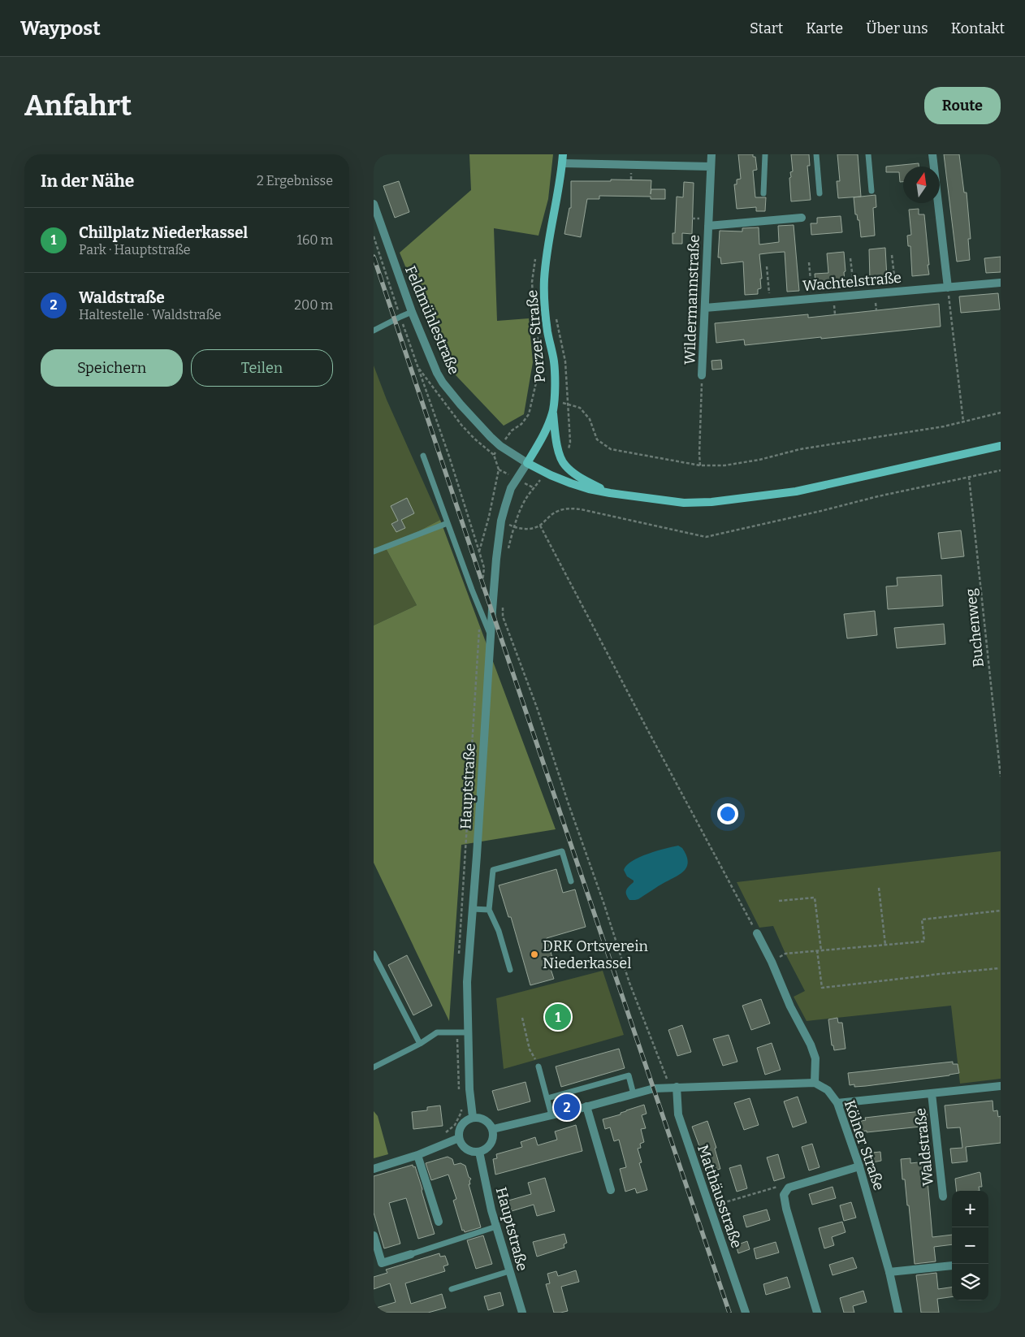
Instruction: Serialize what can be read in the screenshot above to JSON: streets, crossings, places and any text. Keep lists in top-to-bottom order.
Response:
{
  "streets": {
    "main road": ["Porzer Straße"],
    "street": [
      "Wachtelstraße",
      "Wildermannstraße",
      "Feldmühlestraße",
      "Hauptstraße",
      "Kölner Straße",
      "Waldstraße",
      "Matthäusstraße"
    ],
    "path": ["Buchenweg"]
  },
  "crossings": [
    ["Wachtelstraße", "Wildermannstraße"],
    ["Feldmühlestraße", "Porzer Straße"],
    ["Feldmühlestraße", "Hauptstraße"],
    ["Porzer Straße", "Hauptstraße"],
    ["Kölner Straße", "Waldstraße"]
  ],
  "places": ["DRK Ortsverein Niederkassel"],
  "north": "top",
  "page": {
    "header": "Waypost",
    "nav": [
      "Start",
      "Karte",
      "Über uns",
      "Kontakt"
    ],
    "buttons": [
      "Route",
      ["Speichern", "Teilen"]
    ],
    "title": "Anfahrt",
    "heading": ["In der Nähe", "2 Ergebnisse"],
    "list": [
      {
        "mark": "1",
        "name": "Chillplatz Niederkassel",
        "note": "Park · Hauptstraße",
        "value": "160 m"
      },
      {
        "mark": "2",
        "name": "Waldstraße",
        "note": "Haltestelle · Waldstraße",
        "value": "200 m"
      }
    ],
    "pins": ["1", "2"],
    "map_buttons": ["+", "−"]
  }
}
